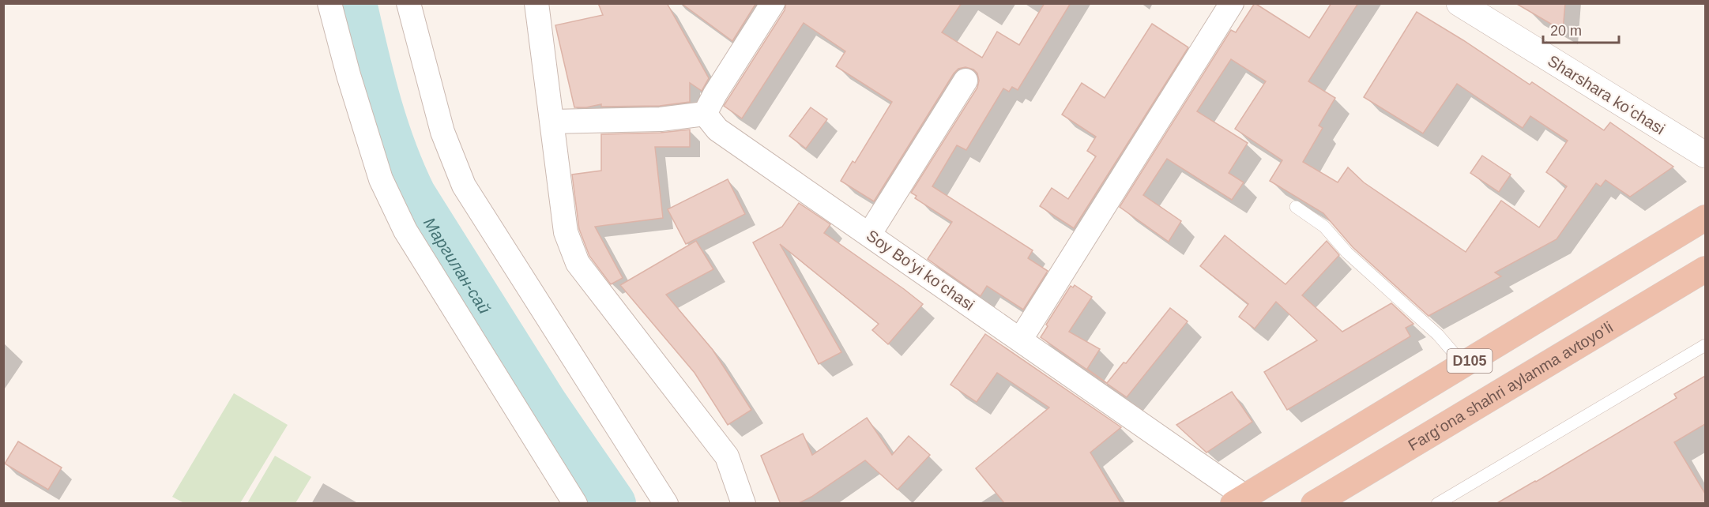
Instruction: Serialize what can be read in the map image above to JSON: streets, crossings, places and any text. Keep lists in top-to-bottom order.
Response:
{
  "streets": {
    "highway": ["D105", "Farg‘ona shahri aylanma avtoyo‘li"],
    "street": ["Sharshara koʻchasi", "Soy Boʻyi koʻchasi"]
  },
  "crossings": [
    ["Soy Boʻyi koʻchasi", "D105"]
  ],
  "water": ["Маргилан-сай"],
  "scale_bar": "20 m"
}
